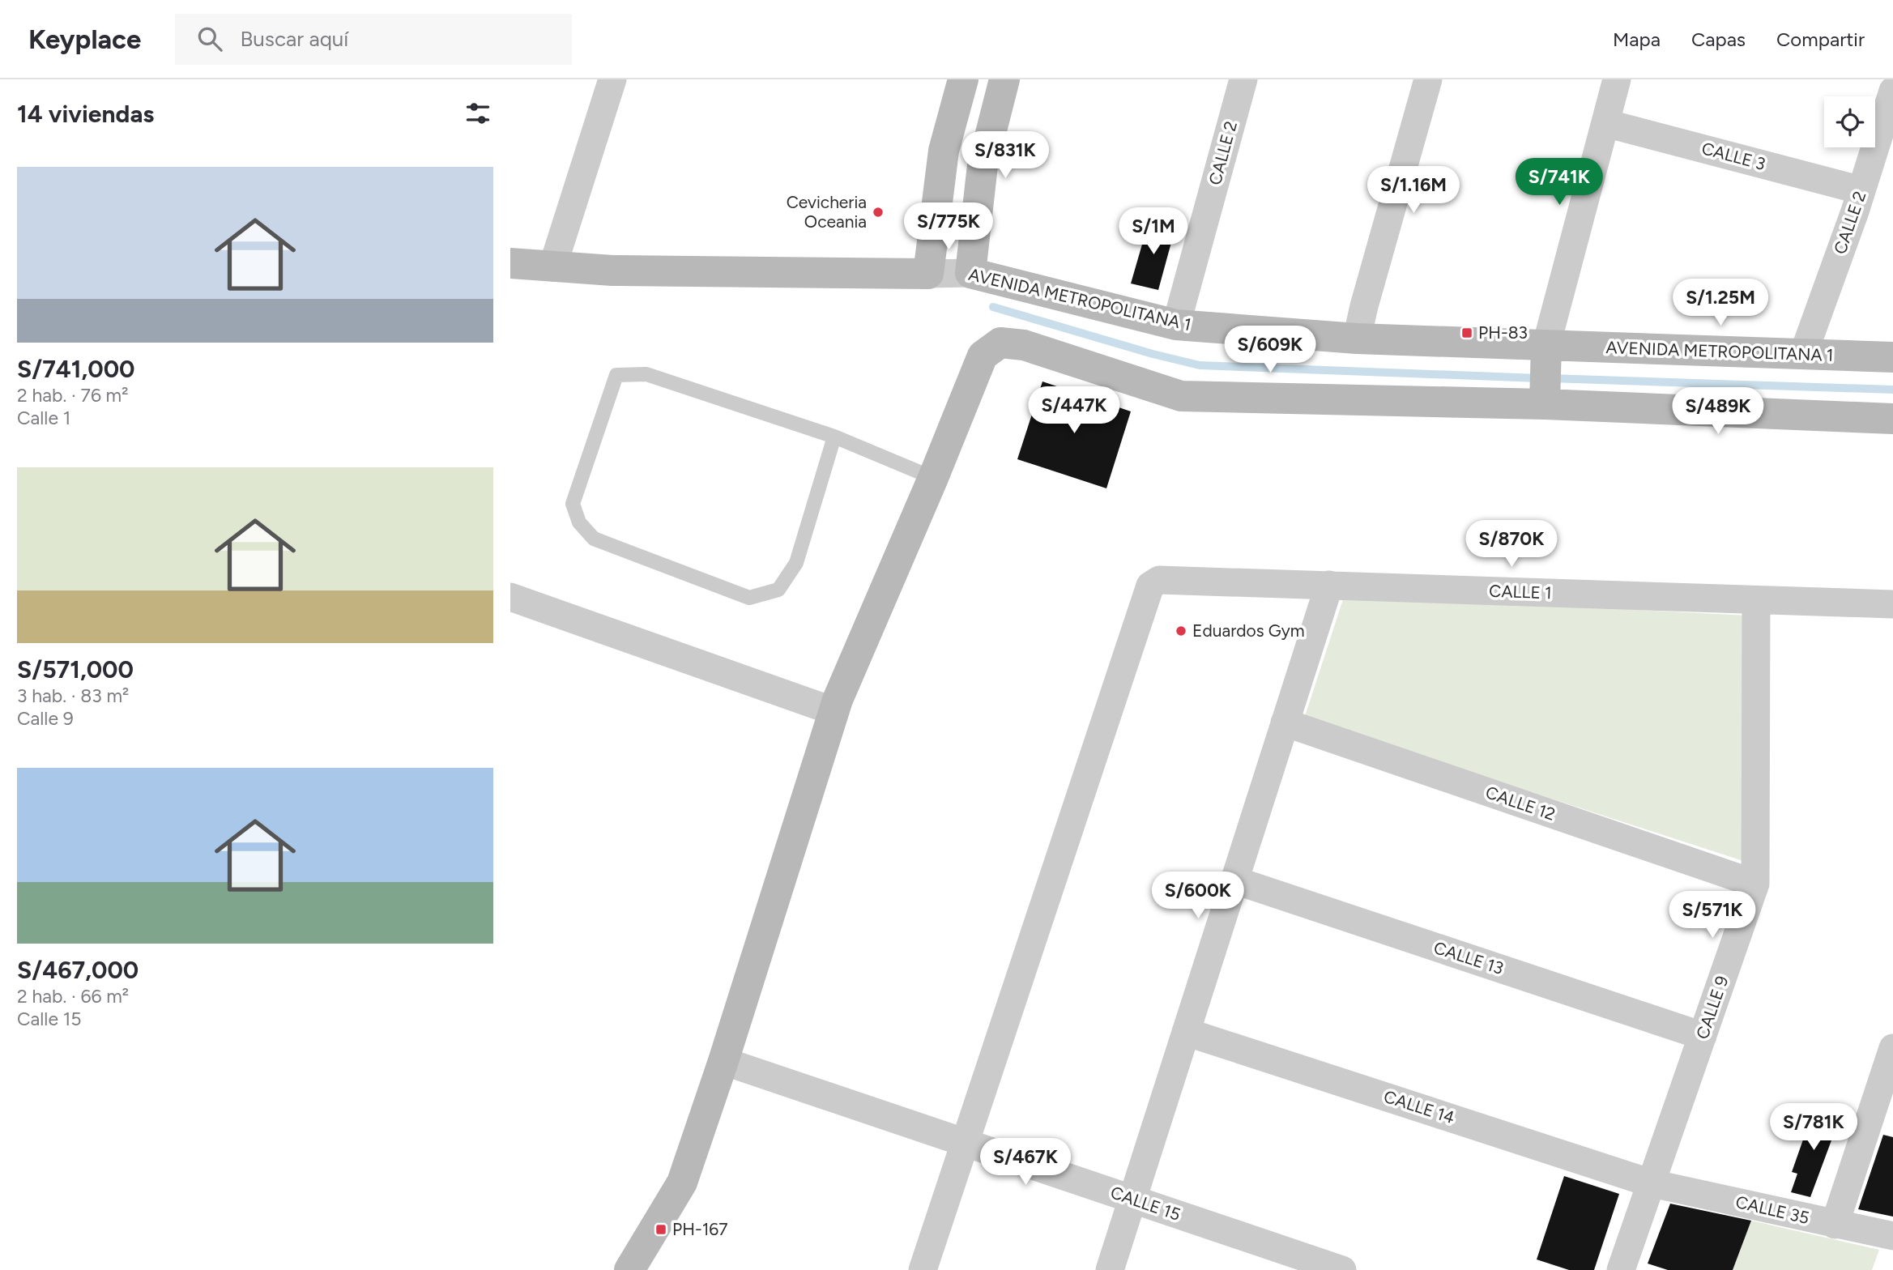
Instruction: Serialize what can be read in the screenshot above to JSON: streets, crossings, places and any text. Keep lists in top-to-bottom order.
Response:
{
  "streets": {
    "street": [
      "CALLE 2",
      "CALLE 3",
      "AVENIDA METROPOLITANA 1",
      "CALLE 1",
      "CALLE 12",
      "CALLE 13",
      "CALLE 9",
      "CALLE 14",
      "CALLE 15",
      "CALLE 35"
    ]
  },
  "crossings": [
    ["CALLE 2", "CALLE 3"],
    ["CALLE 2", "AVENIDA METROPOLITANA 1"],
    ["CALLE 1", "CALLE 9"],
    ["CALLE 1", "CALLE 15"],
    ["CALLE 12", "CALLE 9"],
    ["CALLE 13", "CALLE 9"],
    ["CALLE 9", "CALLE 14"],
    ["CALLE 9", "CALLE 35"],
    ["CALLE 14", "CALLE 35"]
  ],
  "places": {
    "other": ["Cevicheria Oceania", "Eduardos Gym"],
    "transit": ["PH-83", "PH-167"]
  },
  "page": {
    "header": "Keyplace",
    "search": "Buscar aquí",
    "nav": ["Mapa", "Capas", "Compartir"],
    "heading": "14 viviendas",
    "price": [
      "S/831K",
      "S/741K",
      "S/1.16M",
      "S/775K",
      "S/1M",
      "S/1.25M",
      "S/609K",
      "S/447K",
      "S/489K",
      "S/870K",
      "S/600K",
      "S/571K",
      "S/781K",
      "S/467K"
    ],
    "list": [
      {
        "name": "S/741,000",
        "note": "2 hab. · 76 m² · Calle 1"
      },
      {
        "name": "S/571,000",
        "note": "3 hab. · 83 m² · Calle 9"
      },
      {
        "name": "S/467,000",
        "note": "2 hab. · 66 m² · Calle 15"
      }
    ]
  }
}
